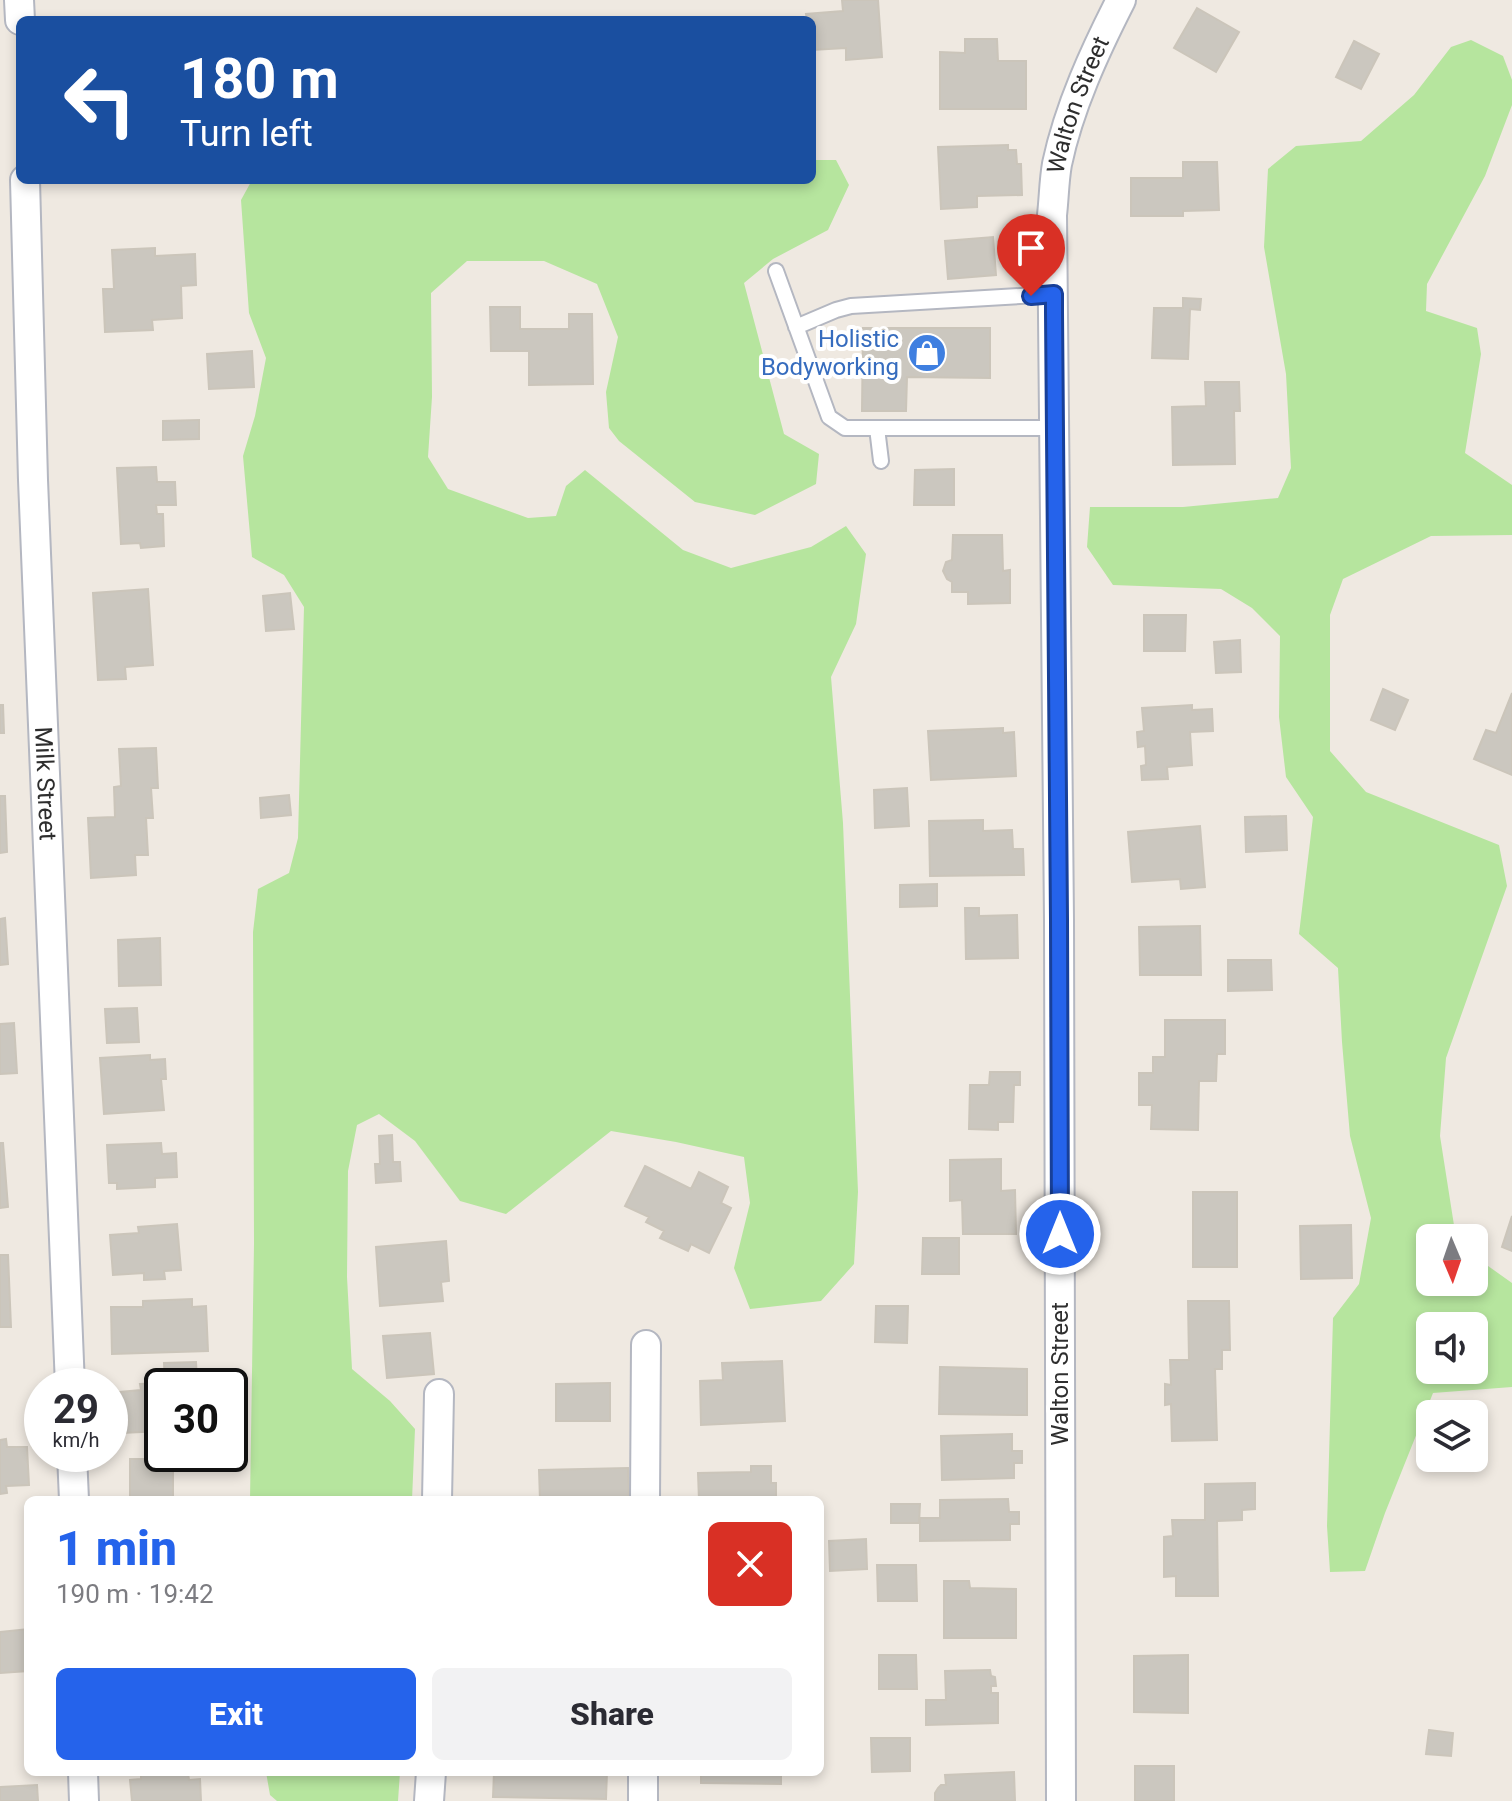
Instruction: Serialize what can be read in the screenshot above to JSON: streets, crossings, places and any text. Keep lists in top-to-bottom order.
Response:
{
  "streets": {
    "street": ["Walton Street", "Milk Street"]
  },
  "places": {
    "shop": ["Holistic Bodyworking"]
  },
  "north": "bottom",
  "page": {
    "turn": ["180 m", "Turn left"],
    "speed": "29 km/h",
    "limit": "30",
    "heading": ["1 min", "190 m · 19:42"],
    "buttons": ["Exit", "Share"]
  }
}
